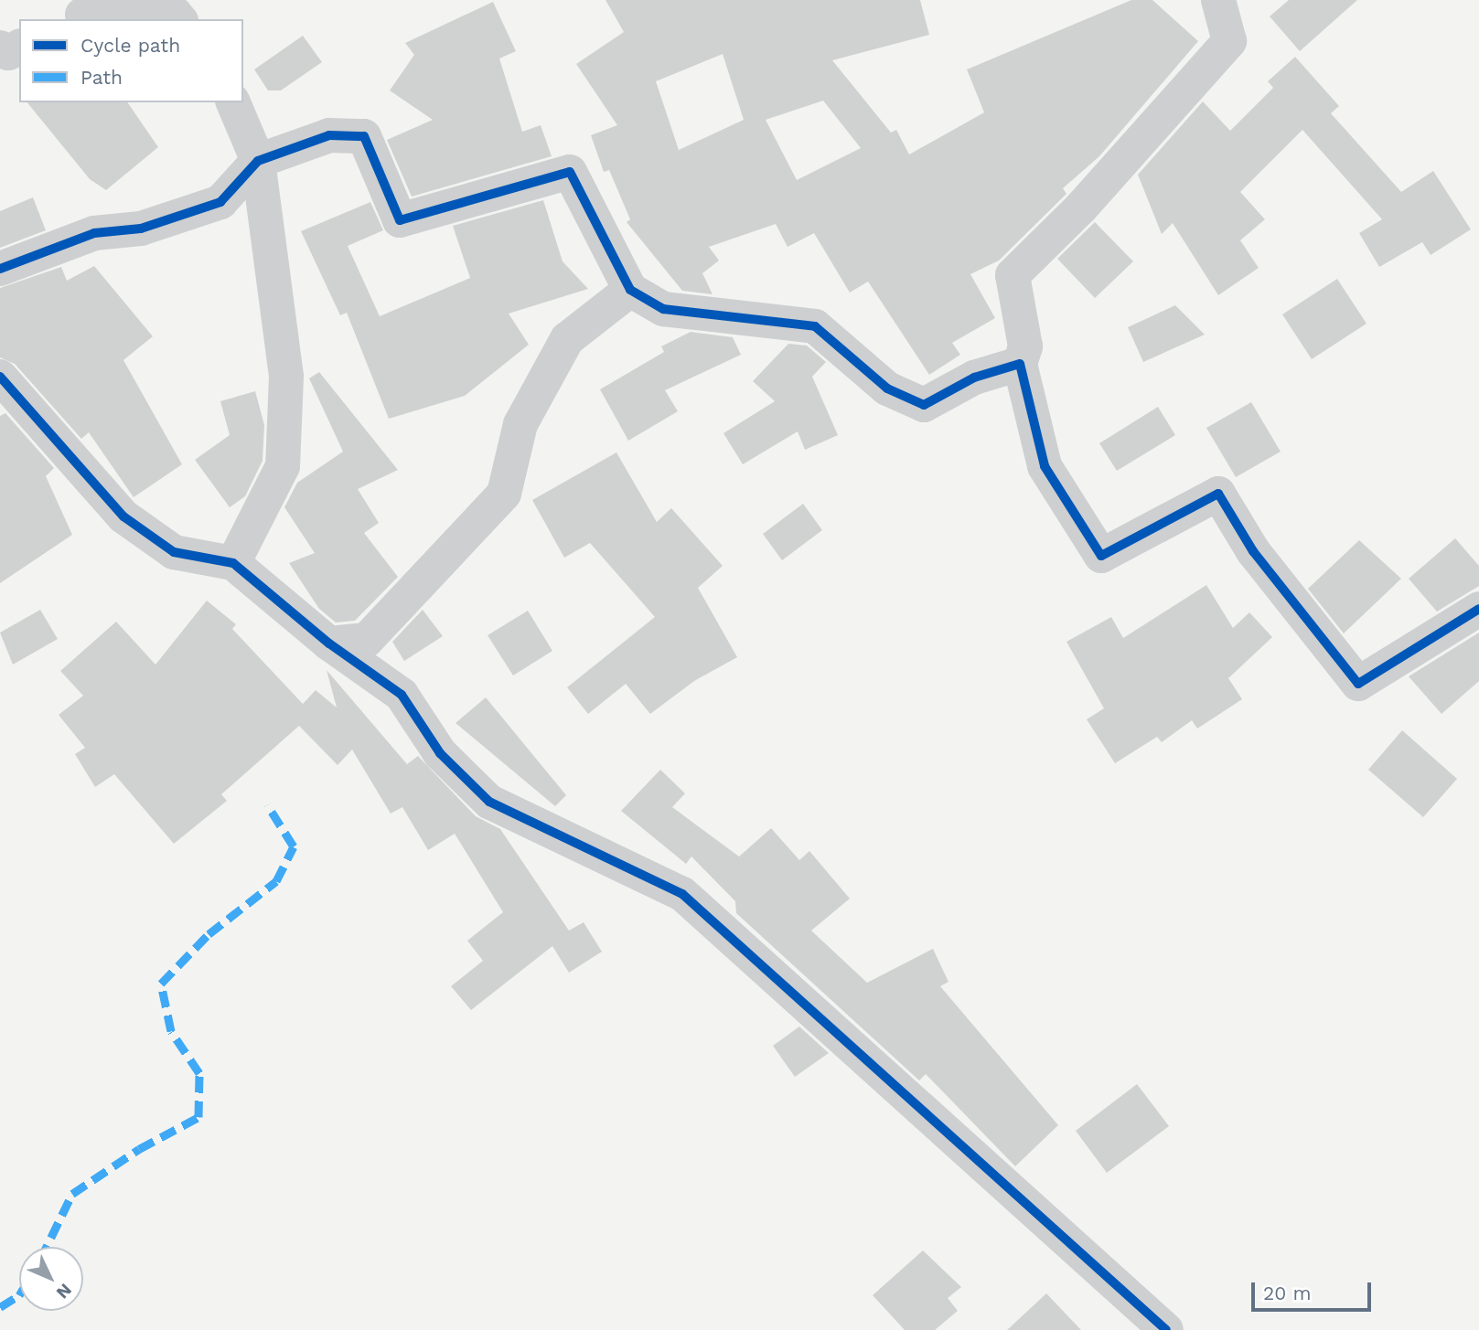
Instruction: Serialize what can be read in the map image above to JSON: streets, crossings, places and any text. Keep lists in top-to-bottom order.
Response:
{
  "legend": ["Cycle path", "Path"],
  "scale_bar": "20 m",
  "north": "bottom right"
}
